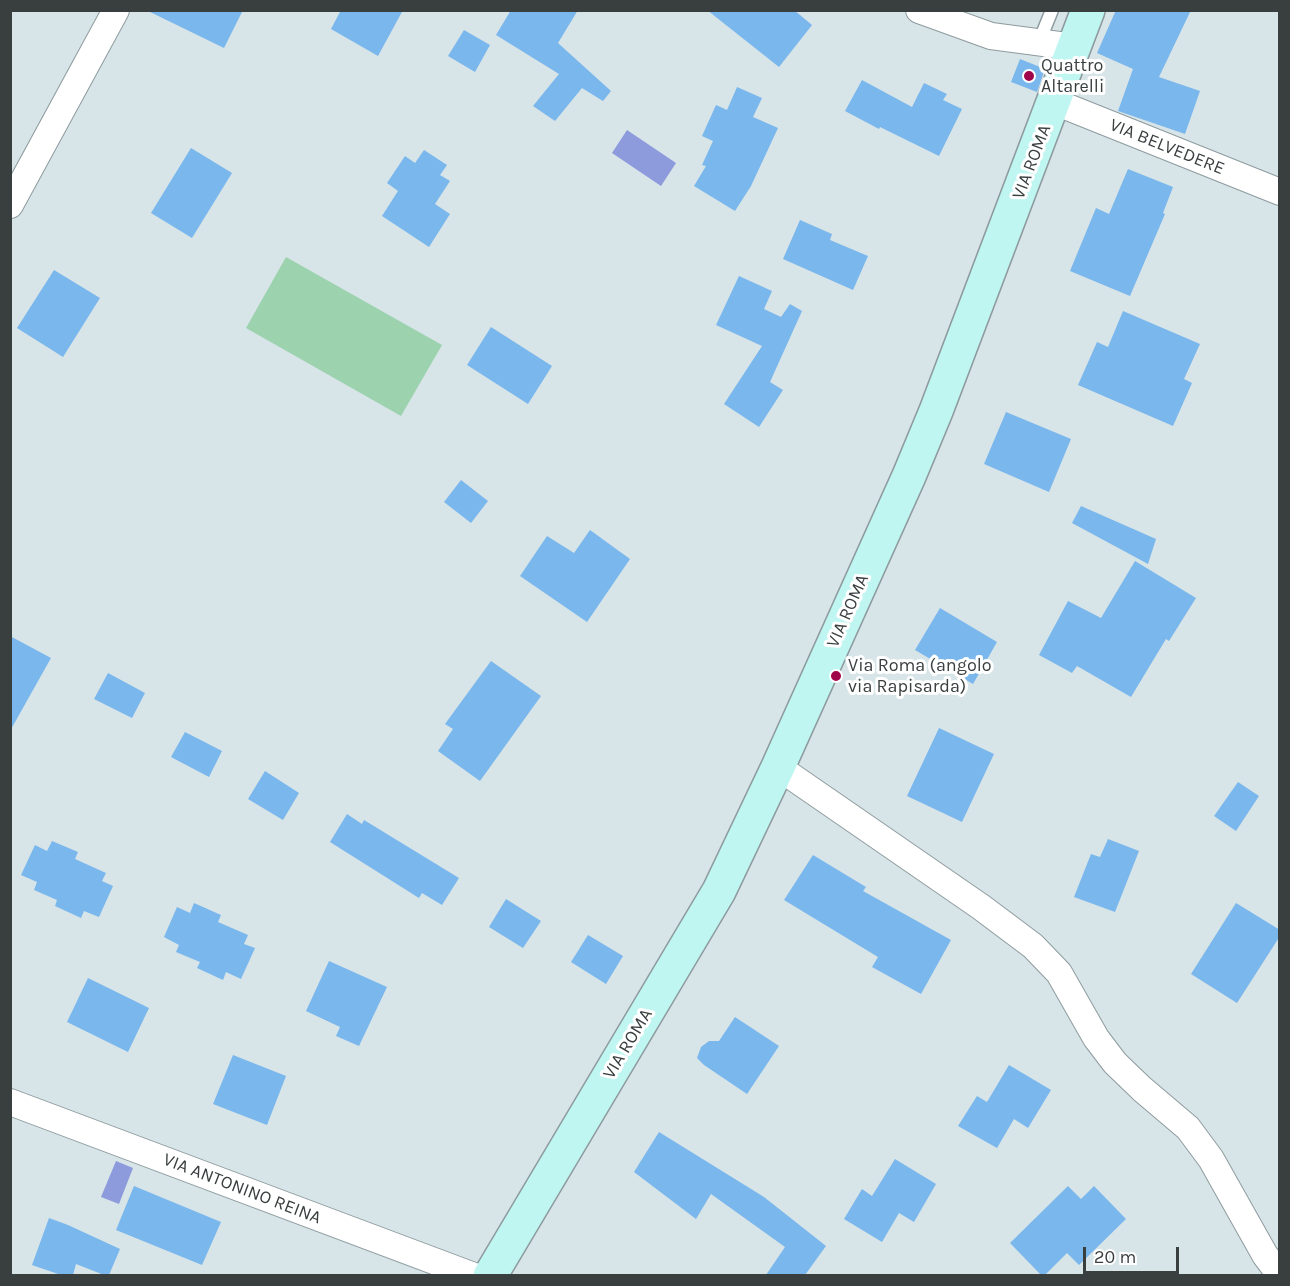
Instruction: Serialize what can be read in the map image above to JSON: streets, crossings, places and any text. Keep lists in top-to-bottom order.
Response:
{
  "streets": {
    "main road": ["VIA ROMA"],
    "street": ["VIA BELVEDERE", "VIA ANTONINO REINA"]
  },
  "crossings": [
    ["VIA BELVEDERE", "VIA ROMA"]
  ],
  "places": ["Quattro Altarelli", "Via Roma (angolo via Rapisarda)"],
  "scale_bar": "20 m"
}
